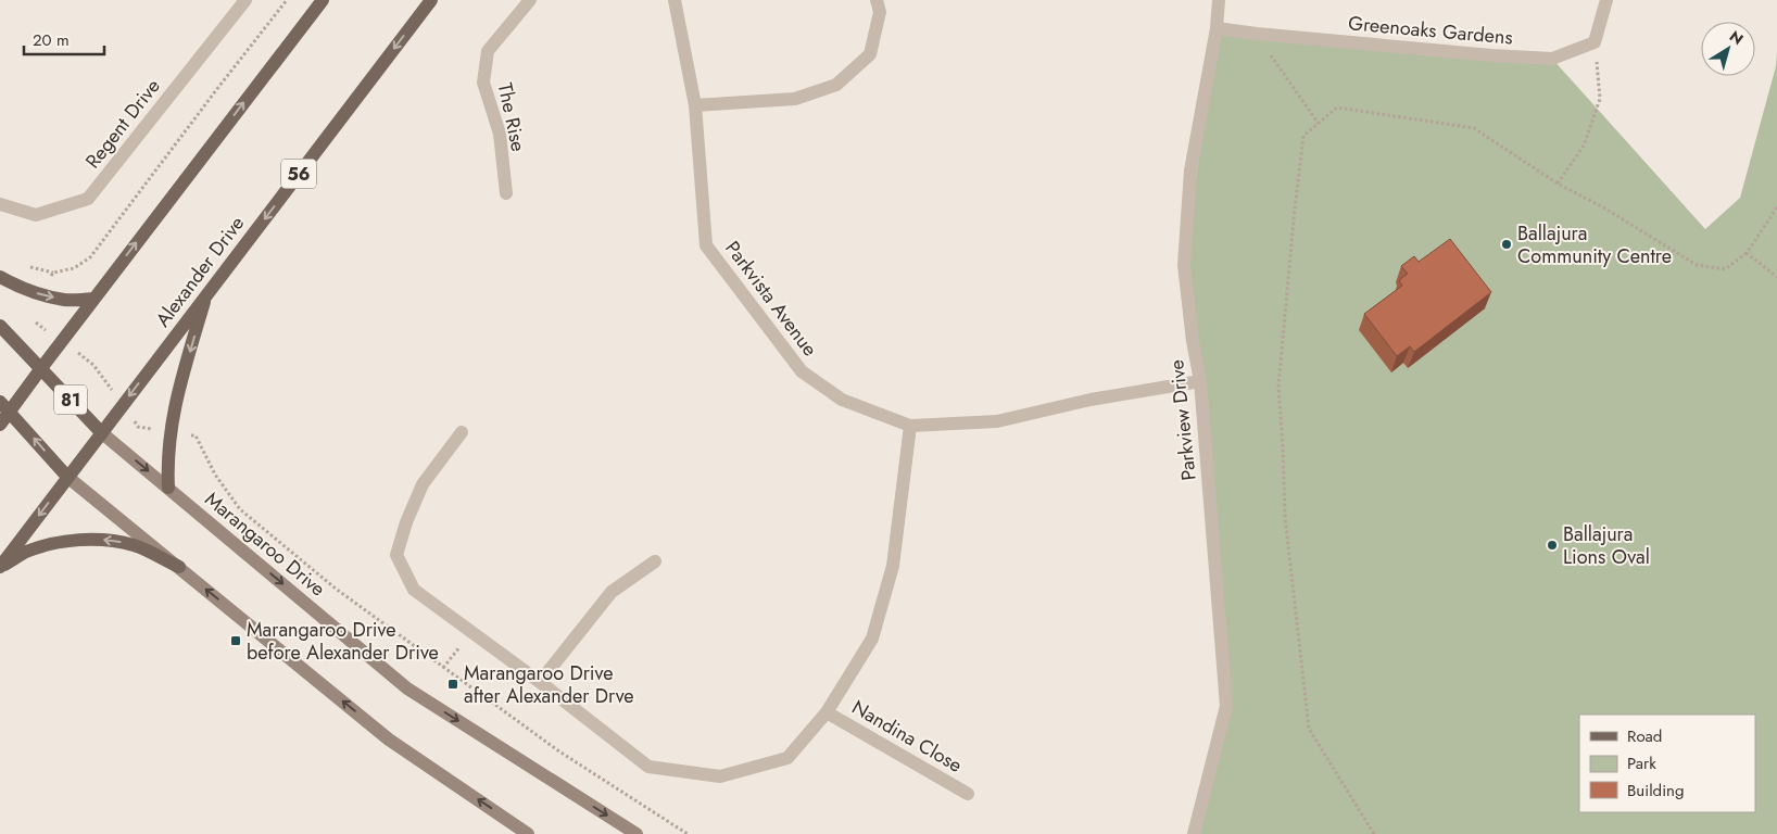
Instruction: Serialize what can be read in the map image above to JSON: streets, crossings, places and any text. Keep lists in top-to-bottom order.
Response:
{
  "streets": {
    "main road": [
      "56",
      "Alexander Drive",
      "81",
      "Marangaroo Drive"
    ],
    "street": [
      "Greenoaks Gardens",
      "The Rise",
      "Regent Drive",
      "Parkvista Avenue",
      "Parkview Drive",
      "Nandina Close"
    ]
  },
  "crossings": [
    ["Greenoaks Gardens", "Parkview Drive"],
    ["Alexander Drive", "Marangaroo Drive"],
    ["Parkvista Avenue", "Parkview Drive"]
  ],
  "places": {
    "other": ["Ballajura Community Centre", "Ballajura Lions Oval"],
    "transit": ["Marangaroo Drive before Alexander Drive", "Marangaroo Drive after Alexander Drve"]
  },
  "legend": ["Road", "Park", "Building"],
  "scale_bar": "20 m",
  "north": "top right"
}
